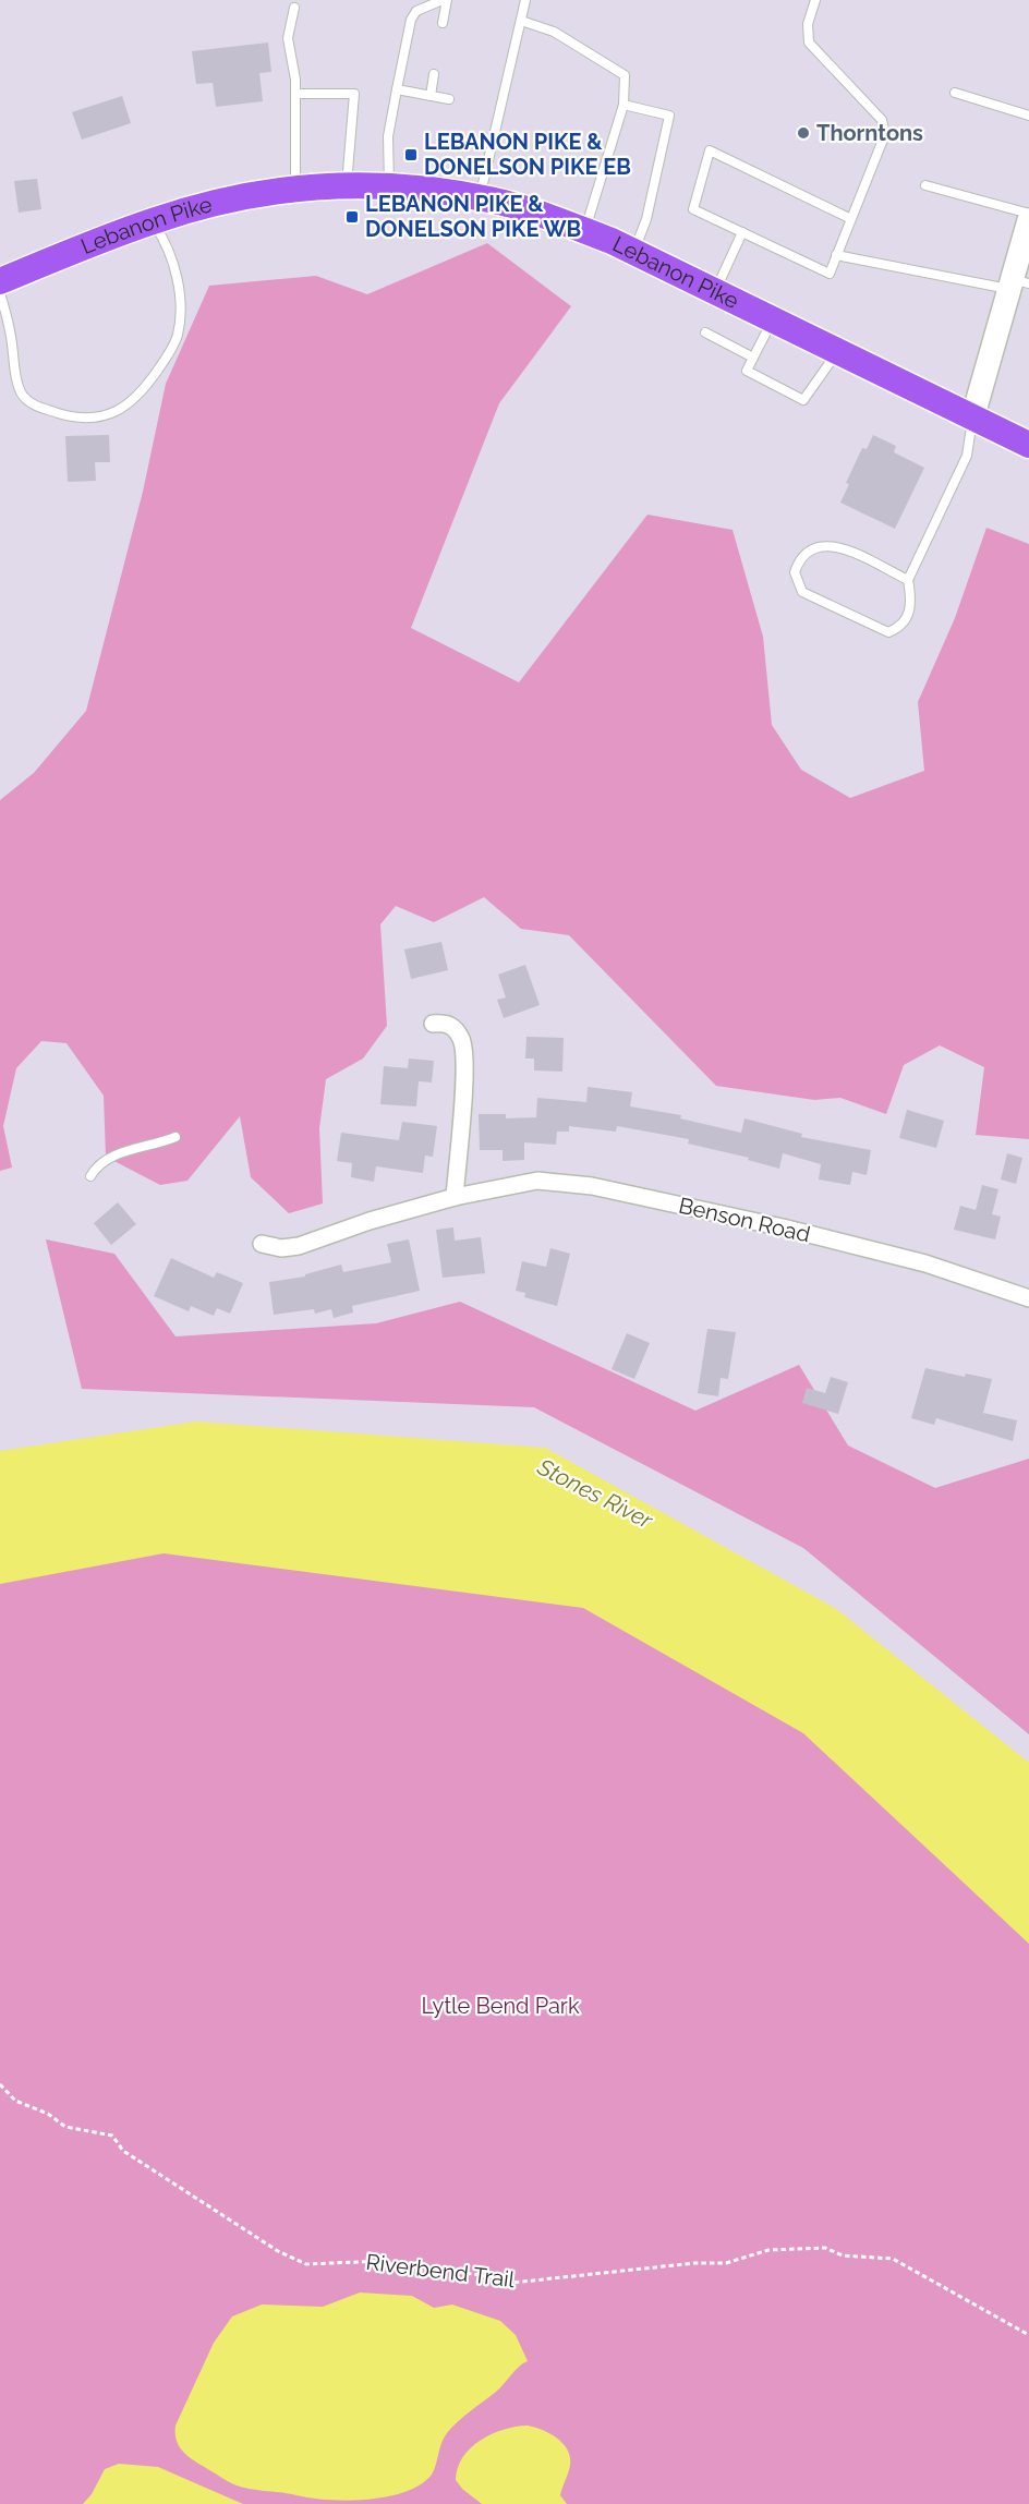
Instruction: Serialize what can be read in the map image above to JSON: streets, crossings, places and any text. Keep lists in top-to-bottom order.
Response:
{
  "streets": {
    "main road": ["Lebanon Pike"],
    "street": ["Benson Road"],
    "path": ["Riverbend Trail"]
  },
  "water": ["Stones River"],
  "parks": ["Lytle Bend Park"],
  "places": {
    "other": ["Thorntons"],
    "transit": ["LEBANON PIKE & DONELSON PIKE EB", "LEBANON PIKE & DONELSON PIKE WB"]
  }
}
